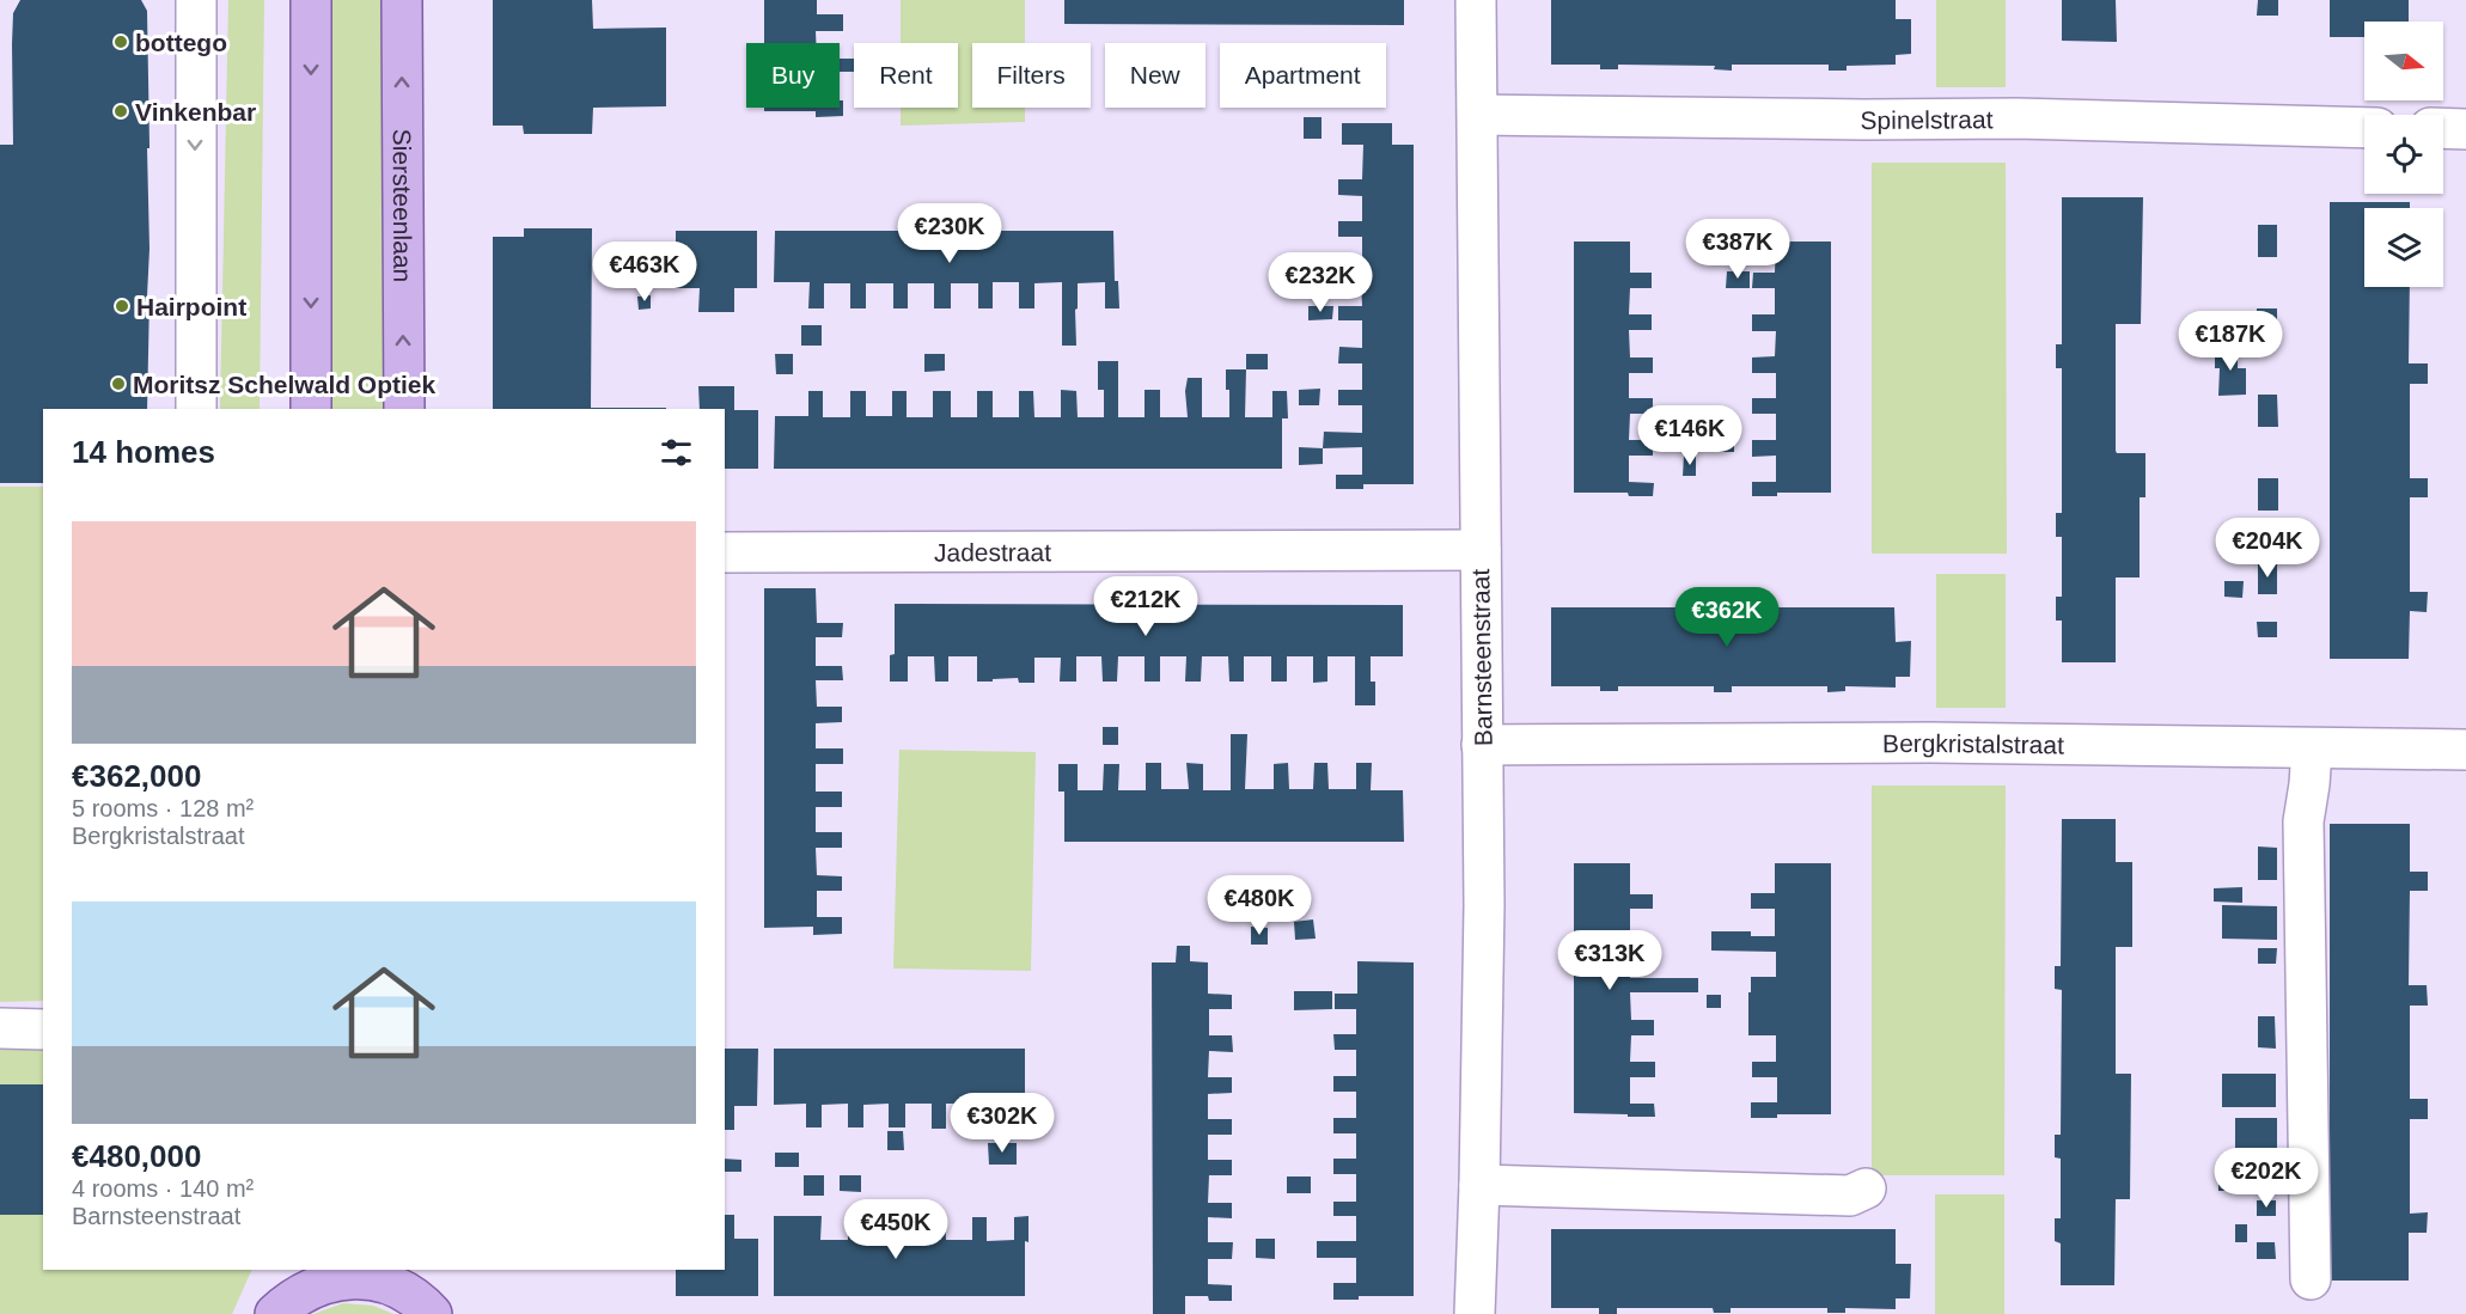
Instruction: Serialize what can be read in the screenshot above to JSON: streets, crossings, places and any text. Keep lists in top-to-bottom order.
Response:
{
  "streets": {
    "main road": ["Siersteenlaan"],
    "street": [
      "Spinelstraat",
      "Jadestraat",
      "Barnsteenstraat",
      "Bergkristalstraat"
    ]
  },
  "crossings": [
    ["Spinelstraat", "Barnsteenstraat"],
    ["Jadestraat", "Barnsteenstraat"],
    ["Barnsteenstraat", "Bergkristalstraat"]
  ],
  "places": [
    "bottego",
    "Vinkenbar",
    "Hairpoint",
    "Moritsz Schelwald Optiek"
  ],
  "north": "right",
  "page": {
    "chip": [
      "Buy",
      "Rent",
      "Filters",
      "New",
      "Apartment"
    ],
    "price": [
      "€230K",
      "€387K",
      "€463K",
      "€232K",
      "€187K",
      "€146K",
      "€204K",
      "€212K",
      "€362K",
      "€480K",
      "€313K",
      "€302K",
      "€202K",
      "€450K"
    ],
    "heading": "14 homes",
    "list": [
      {
        "name": "€362,000",
        "note": "5 rooms · 128 m² · Bergkristalstraat"
      },
      {
        "name": "€480,000",
        "note": "4 rooms · 140 m² · Barnsteenstraat"
      }
    ]
  }
}
